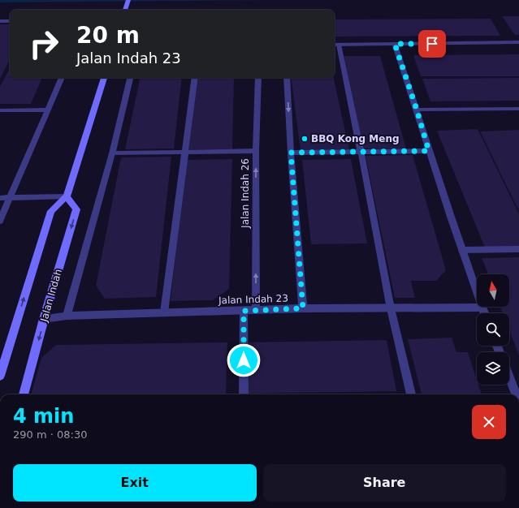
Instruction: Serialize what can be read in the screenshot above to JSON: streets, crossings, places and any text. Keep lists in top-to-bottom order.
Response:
{
  "streets": {
    "street": ["Jalan Indah 26", "Jalan Indah", "Jalan Indah 23"]
  },
  "crossings": [
    ["Jalan Indah 26", "Jalan Indah 23"],
    ["Jalan Indah", "Jalan Indah 23"]
  ],
  "places": ["BBQ Kong Meng"],
  "north": "top",
  "page": {
    "turn": ["20 m", "Jalan Indah 23"],
    "heading": ["4 min", "290 m · 08:30"],
    "buttons": ["Exit", "Share"]
  }
}
